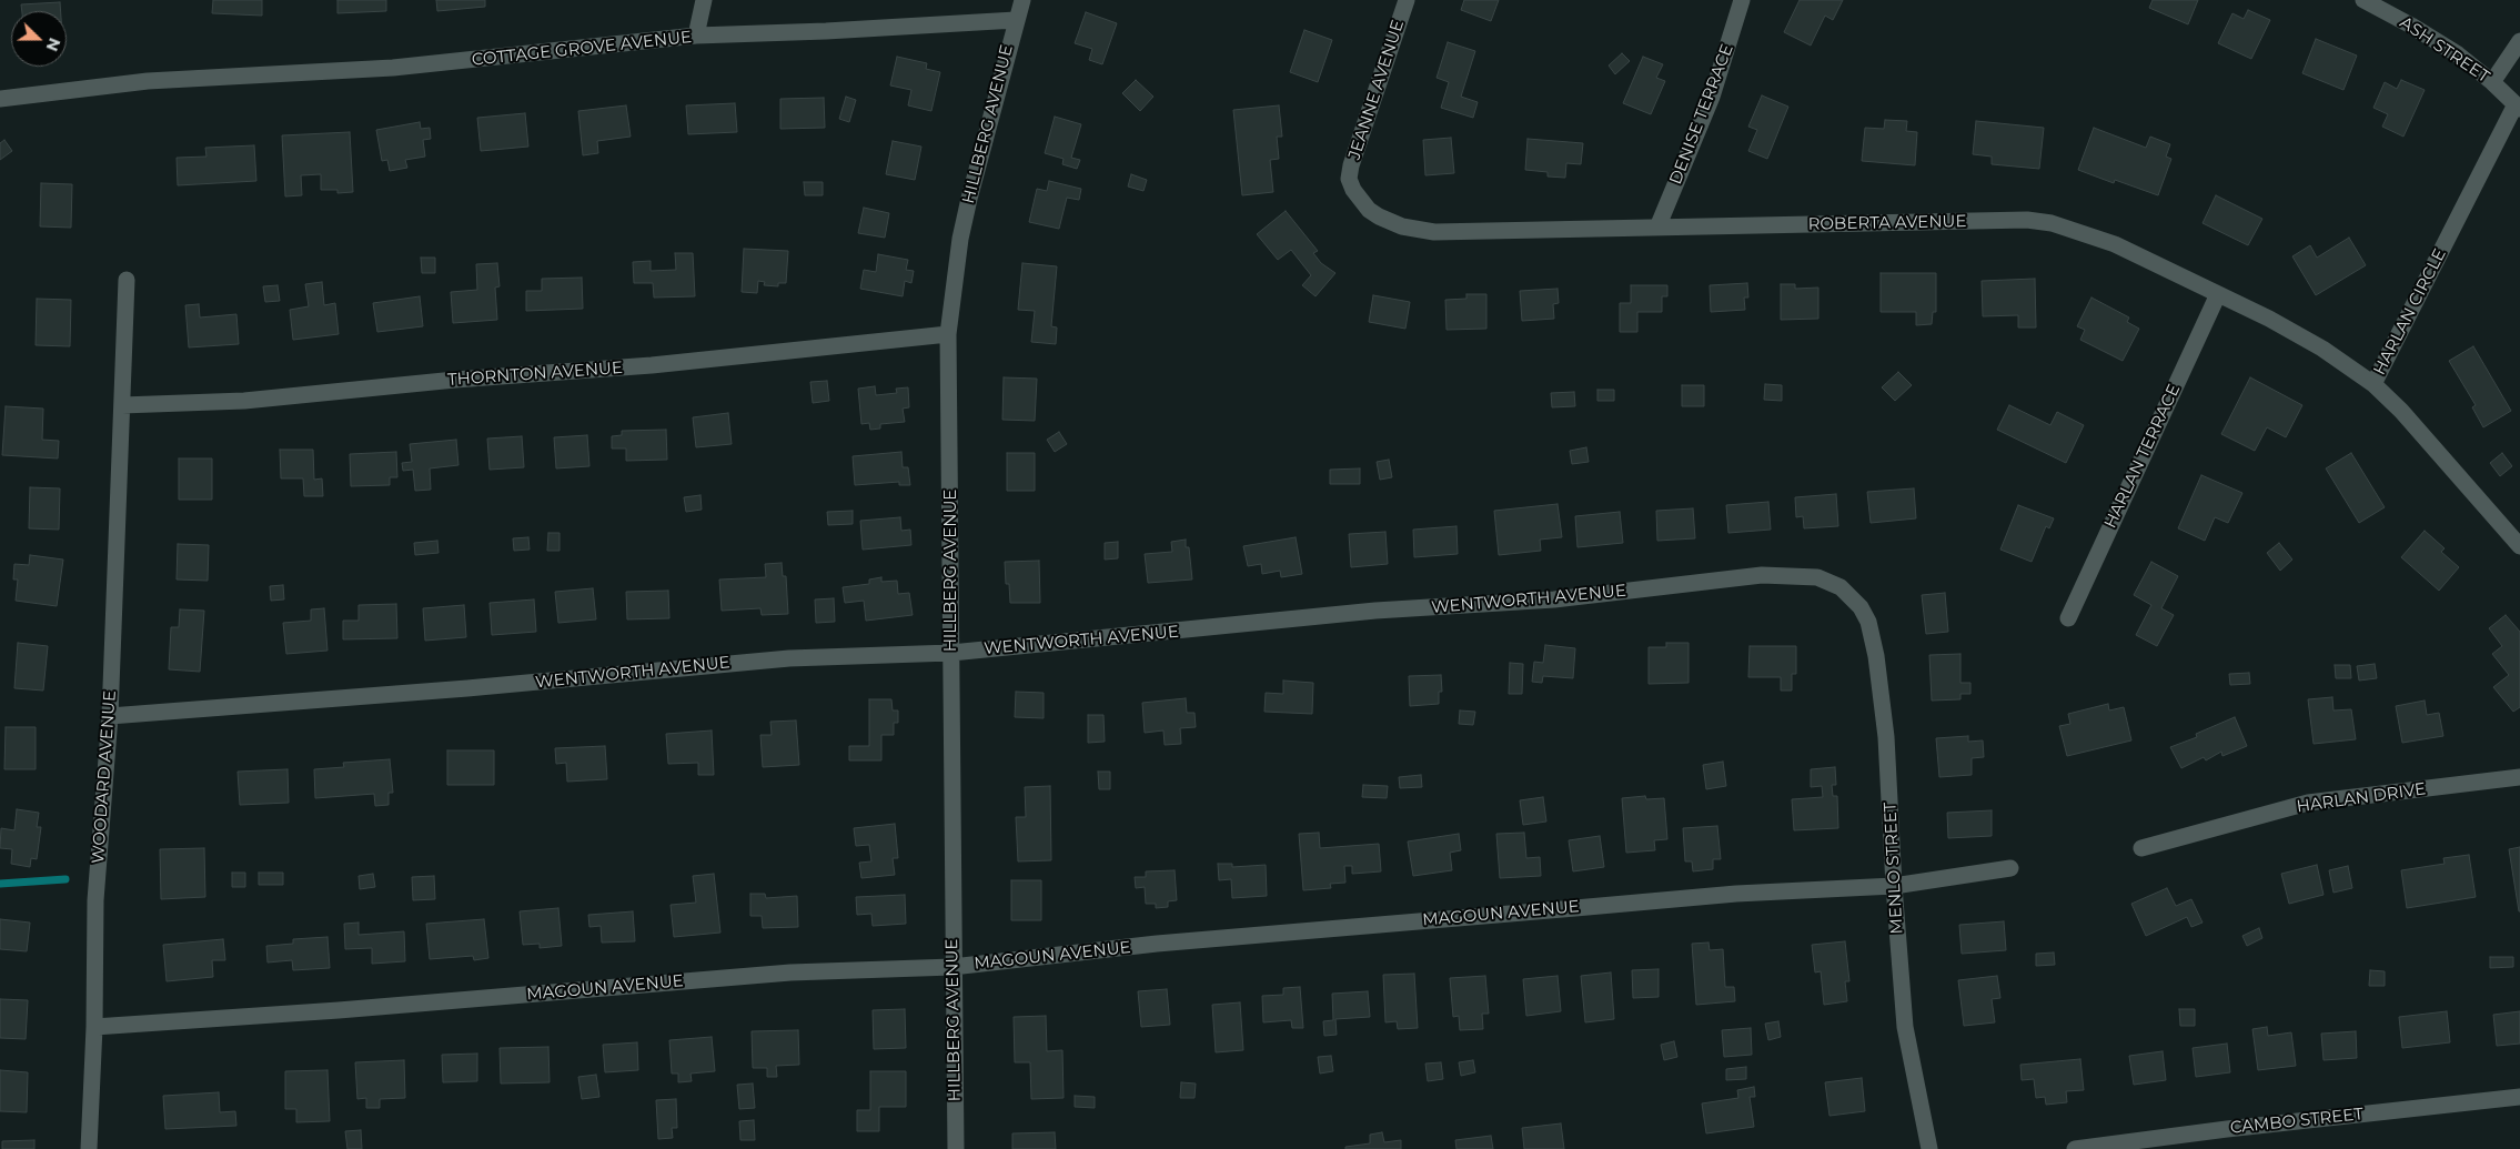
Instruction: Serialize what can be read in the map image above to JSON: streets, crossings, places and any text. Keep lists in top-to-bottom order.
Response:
{
  "streets": {
    "street": [
      "COTTAGE GROVE AVENUE",
      "ASH STREET",
      "JEANNE AVENUE",
      "DENISE TERRACE",
      "HILLBERG AVENUE",
      "ROBERTA AVENUE",
      "HARLAN CIRCLE",
      "THORNTON AVENUE",
      "HARLAN TERRACE",
      "WENTWORTH AVENUE",
      "WOODARD AVENUE",
      "HARLAN DRIVE",
      "MENLO STREET",
      "MAGOUN AVENUE",
      "CAMBO STREET"
    ]
  },
  "crossings": [
    ["COTTAGE GROVE AVENUE", "HILLBERG AVENUE"],
    ["ASH STREET", "HARLAN CIRCLE"],
    ["JEANNE AVENUE", "ROBERTA AVENUE"],
    ["DENISE TERRACE", "ROBERTA AVENUE"],
    ["HILLBERG AVENUE", "THORNTON AVENUE"],
    ["HILLBERG AVENUE", "WENTWORTH AVENUE"],
    ["HILLBERG AVENUE", "MAGOUN AVENUE"],
    ["ROBERTA AVENUE", "HARLAN CIRCLE"],
    ["ROBERTA AVENUE", "HARLAN TERRACE"],
    ["THORNTON AVENUE", "WOODARD AVENUE"],
    ["WENTWORTH AVENUE", "WOODARD AVENUE"],
    ["WENTWORTH AVENUE", "MENLO STREET"],
    ["WOODARD AVENUE", "MAGOUN AVENUE"],
    ["MENLO STREET", "MAGOUN AVENUE"]
  ],
  "north": "right"
}
